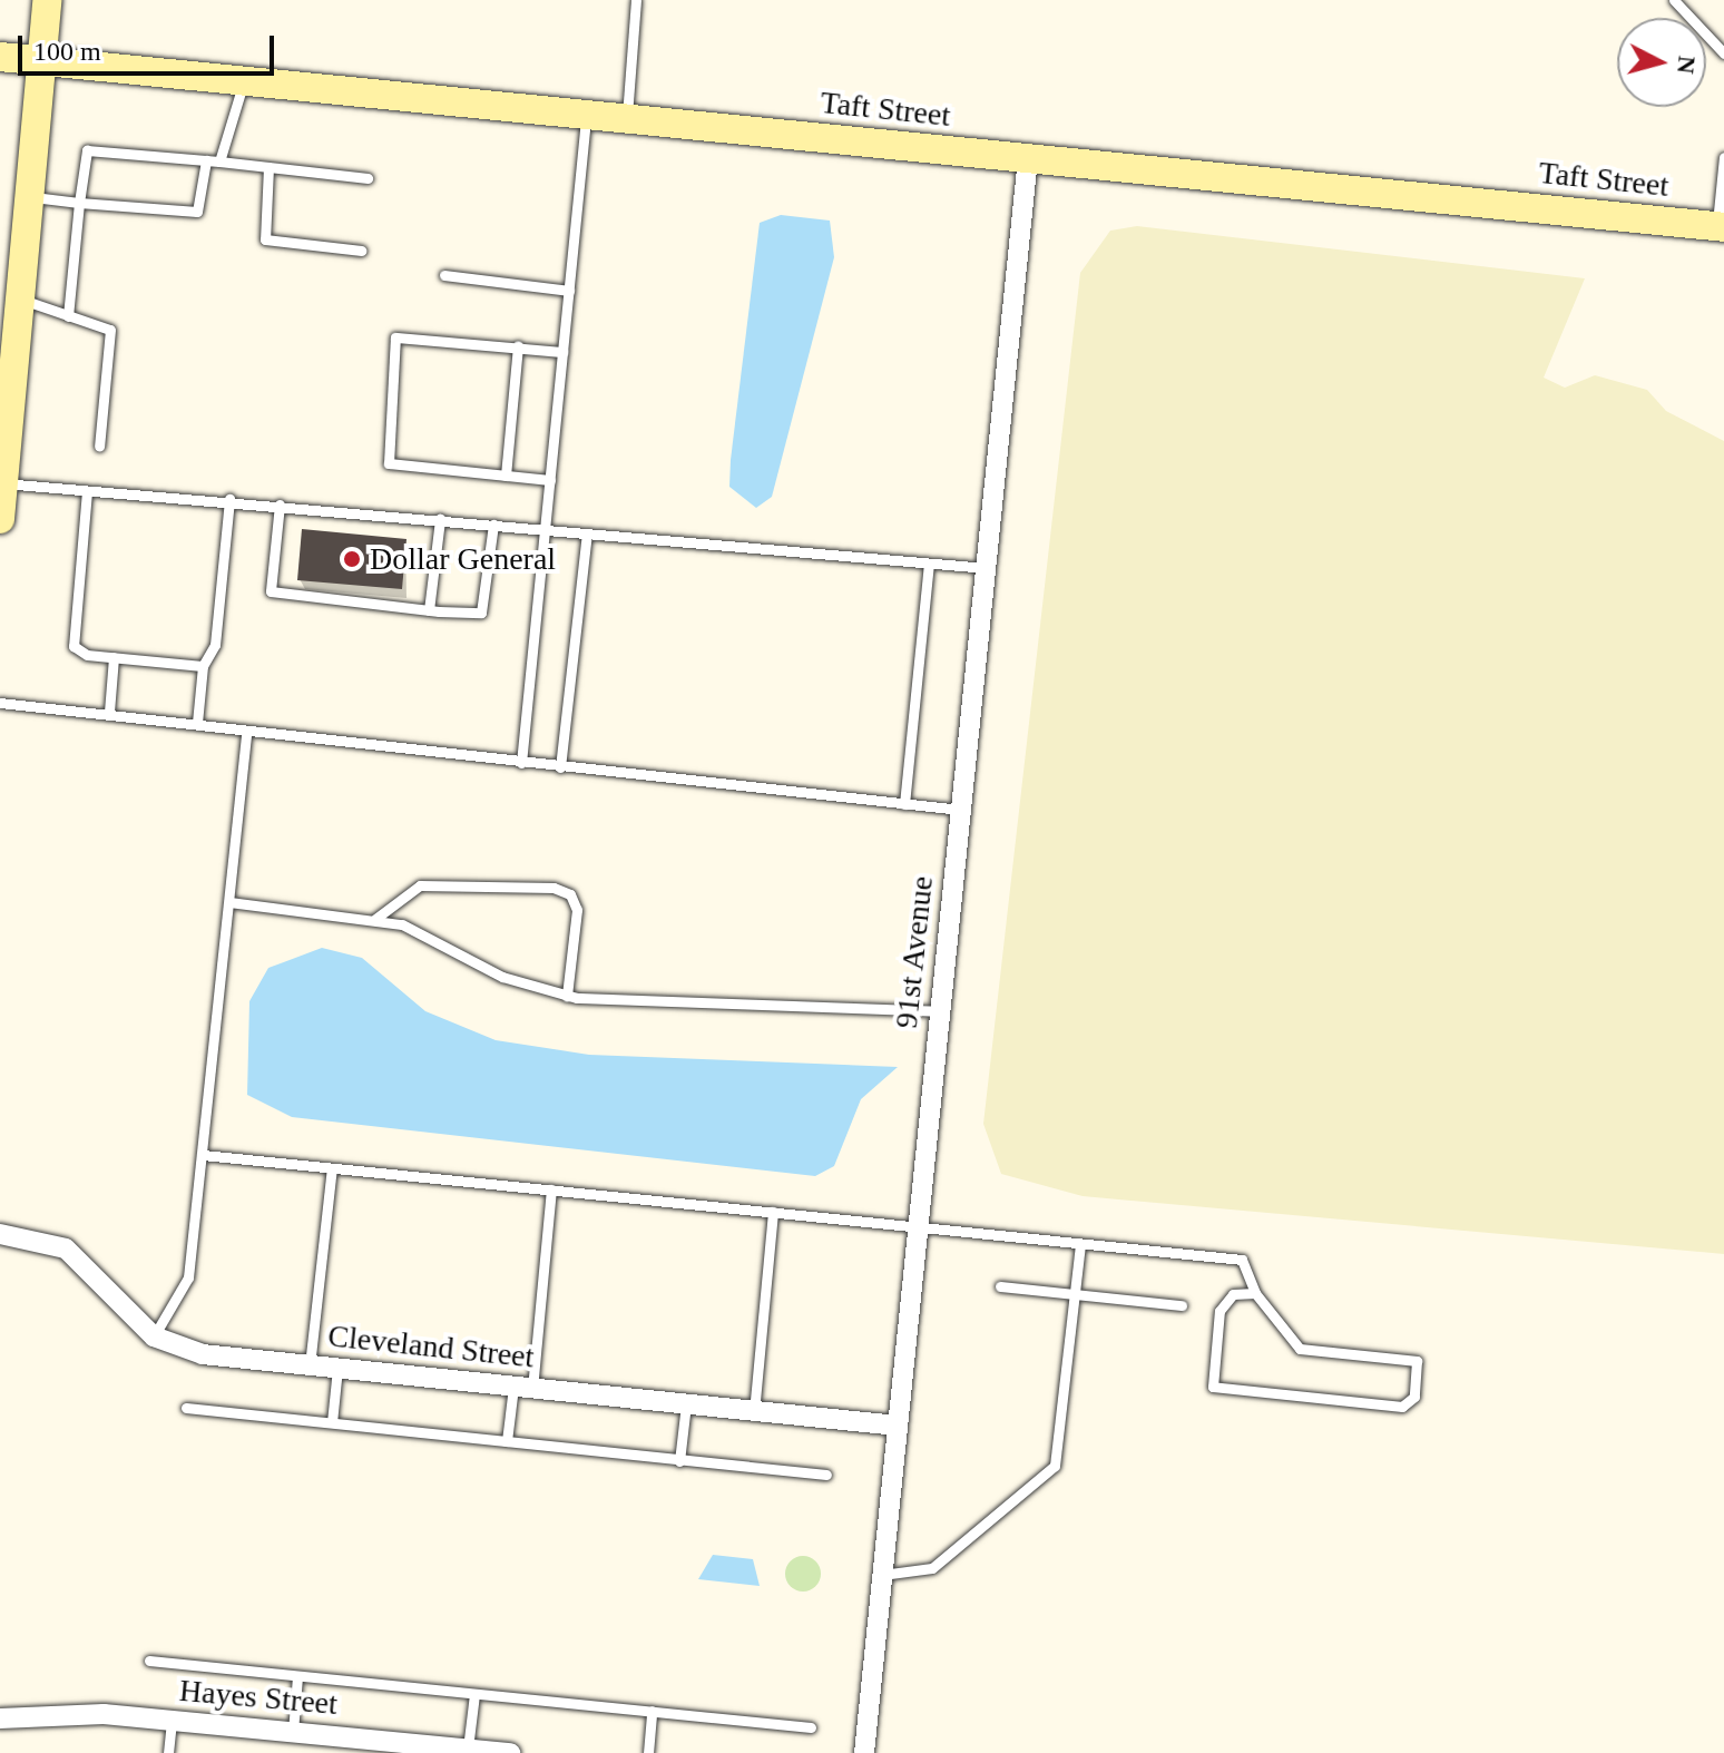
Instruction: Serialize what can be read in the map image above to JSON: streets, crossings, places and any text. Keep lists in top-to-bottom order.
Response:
{
  "streets": {
    "main road": ["Taft Street"],
    "street": ["91st Avenue", "Cleveland Street", "Hayes Street"]
  },
  "crossings": [
    ["Taft Street", "91st Avenue"],
    ["91st Avenue", "Cleveland Street"]
  ],
  "places": ["Dollar General"],
  "scale_bar": "100 m",
  "north": "right"
}
